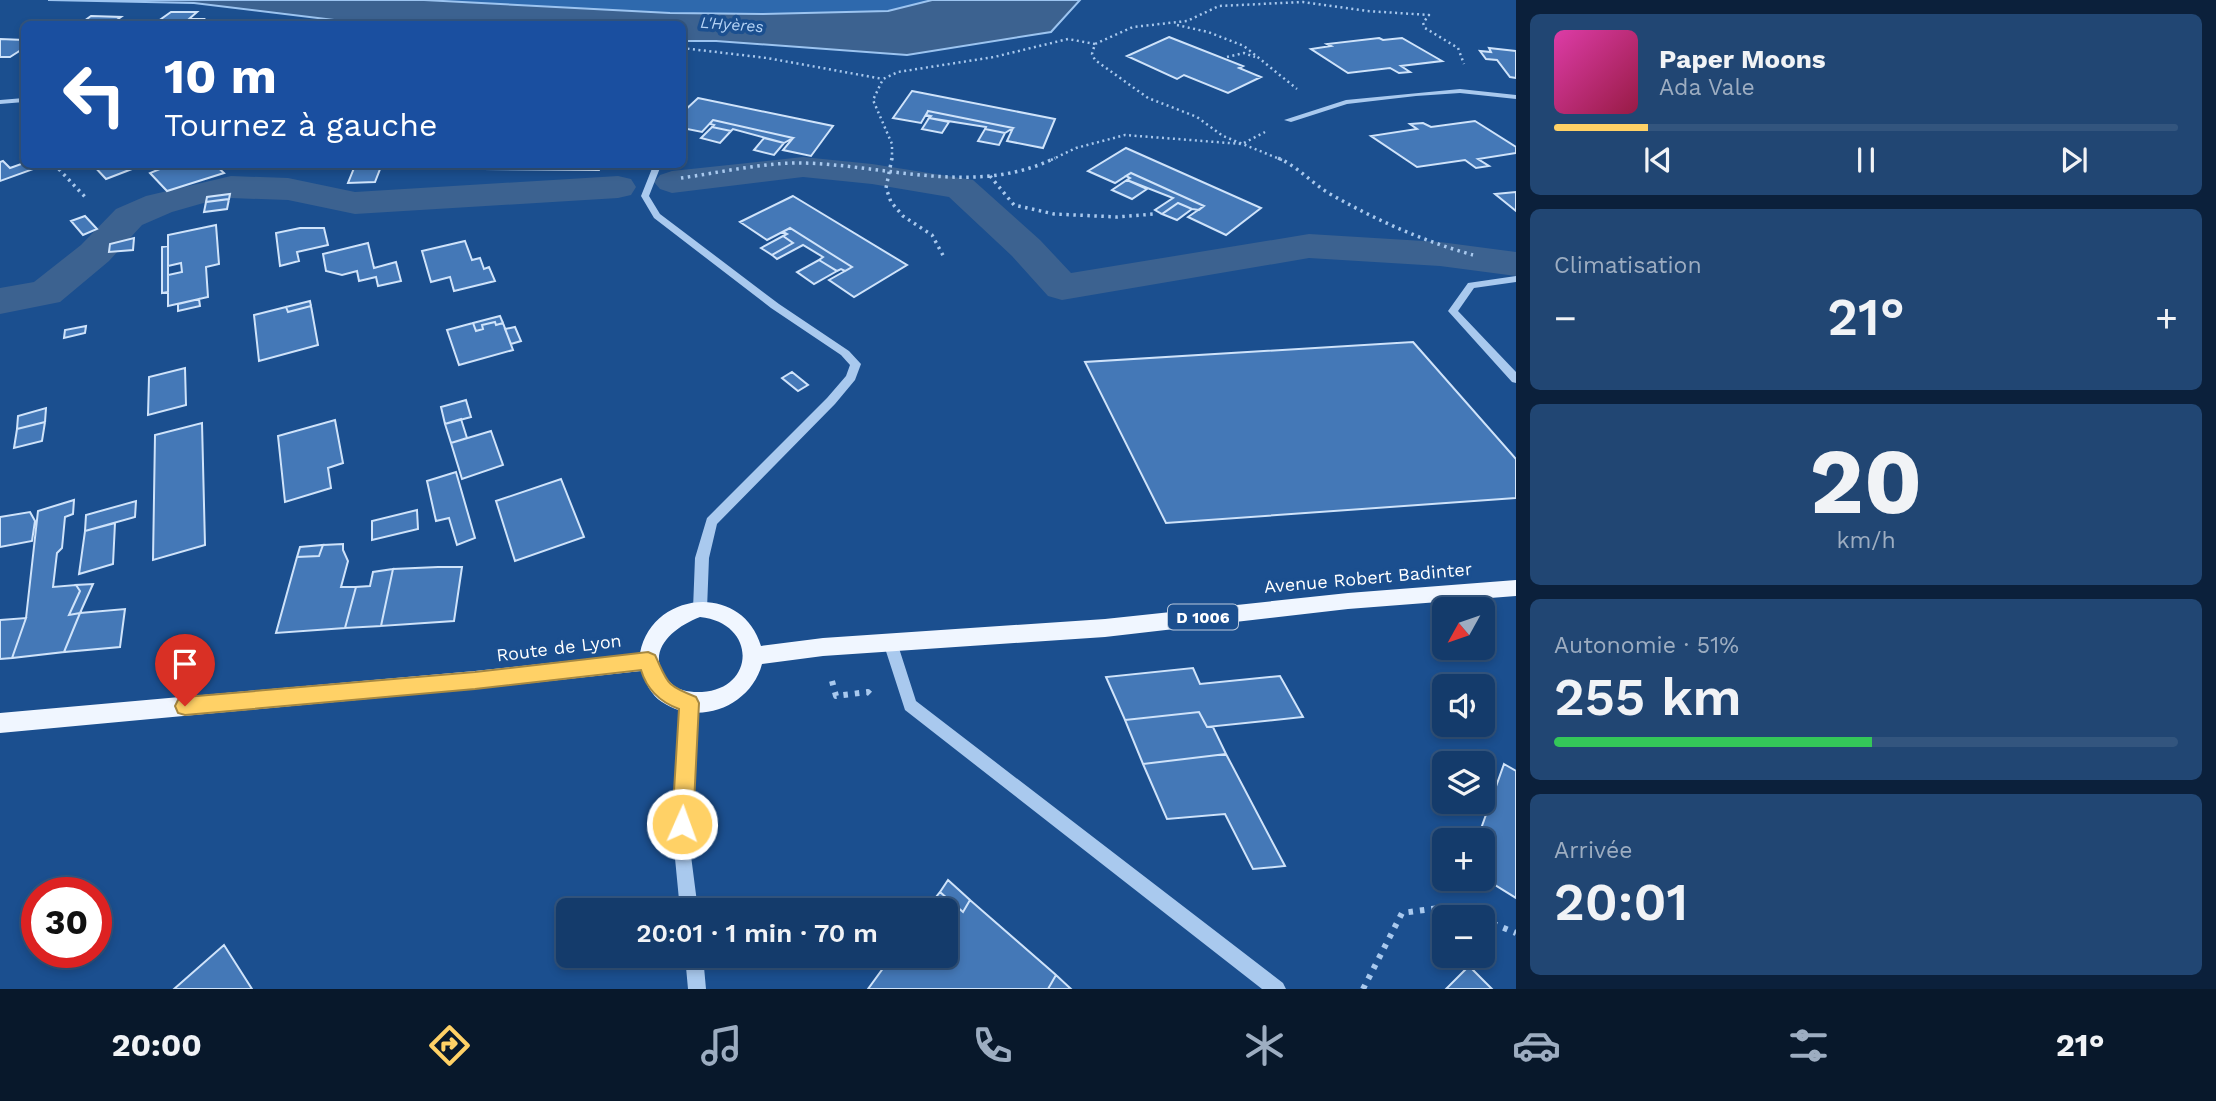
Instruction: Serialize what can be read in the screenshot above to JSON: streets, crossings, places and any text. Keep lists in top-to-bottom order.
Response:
{
  "streets": {
    "main road": ["Avenue Robert Badinter", "D 1006", "Route de Lyon"]
  },
  "crossings": [
    ["Avenue Robert Badinter", "D 1006"],
    ["D 1006", "Route de Lyon"]
  ],
  "water": ["L'Hyères"],
  "north": "bottom left",
  "page": {
    "turn": ["10 m", "Tournez à gauche"],
    "song": ["Paper Moons", "Ada Vale"],
    "tile": [
      "Climatisation",
      ["20", "km/h"],
      ["Autonomie · 51%", "255 km"],
      ["Arrivée", "20:01"]
    ],
    "heat": ["−", "21°", "+"],
    "map_buttons": ["+", "−"],
    "limit": "30",
    "trip": "20:01 · 1 min · 70 m",
    "tabs": ["20:00", "21°"]
  }
}
